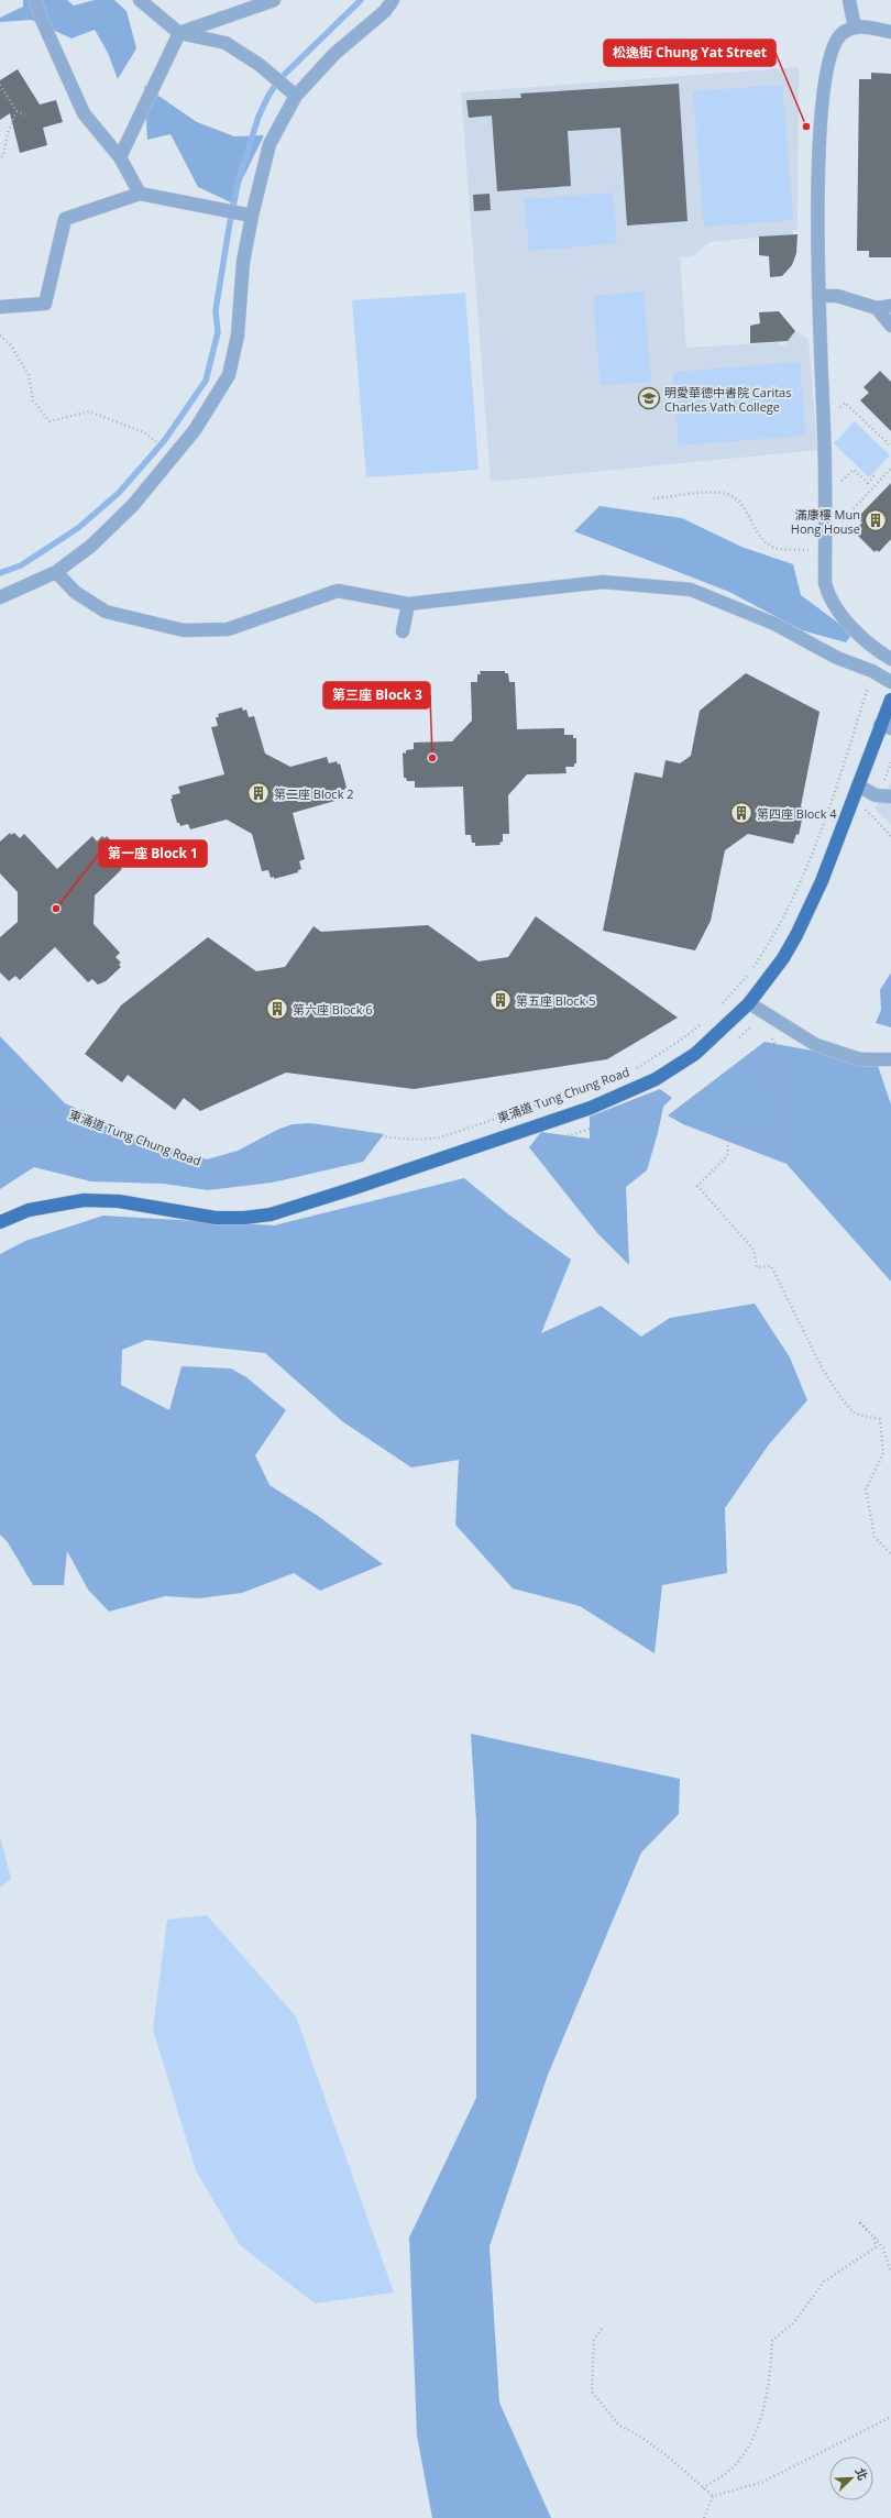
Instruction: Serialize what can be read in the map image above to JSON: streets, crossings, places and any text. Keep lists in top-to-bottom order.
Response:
{
  "streets": {
    "main road": ["東涌道 Tung Chung Road"]
  },
  "places": {
    "other": ["松逸街 Chung Yat Street", "第三座 Block 3", "第一座 Block 1"],
    "school or university": ["明愛華德中書院 Caritas Charles Vath College"],
    "building": [
      "滿康樓 Mun Hong House",
      "第二座 Block 2",
      "第四座 Block 4",
      "第五座 Block 5",
      "第六座 Block 6"
    ]
  },
  "north": "top right"
}
